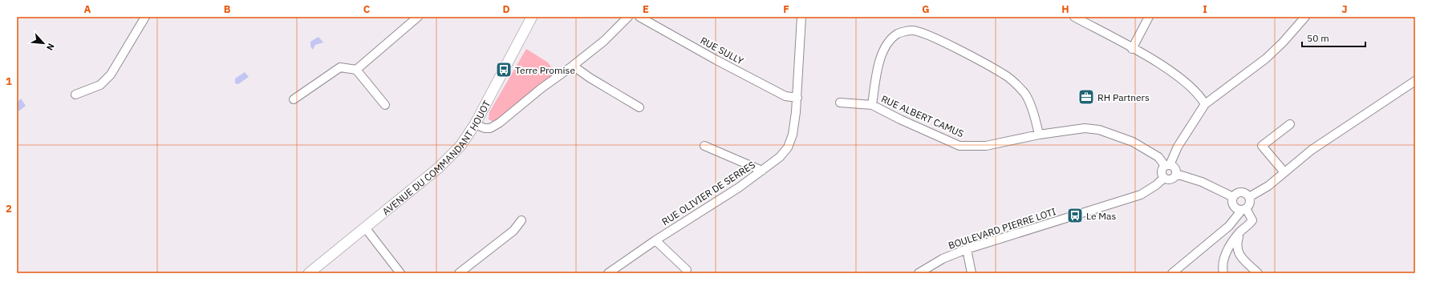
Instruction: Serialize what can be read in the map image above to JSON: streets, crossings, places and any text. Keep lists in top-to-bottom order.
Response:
{
  "streets": {
    "main road": ["AVENUE DU COMMANDANT HOUOT"],
    "street": [
      "RUE SULLY",
      "RUE ALBERT CAMUS",
      "RUE OLIVIER DE SERRES",
      "BOULEVARD PIERRE LOTI"
    ]
  },
  "crossings": [
    ["RUE SULLY", "RUE OLIVIER DE SERRES"],
    ["RUE ALBERT CAMUS", "BOULEVARD PIERRE LOTI"]
  ],
  "places": {
    "bus stop": ["Terre Promise", "Le Mas"],
    "office": ["RH Partners"]
  },
  "scale_bar": "50 m",
  "north": "bottom right",
  "grid": {
    "columns": [
      "A",
      "B",
      "C",
      "D",
      "E",
      "F",
      "G",
      "H",
      "I",
      "J"
    ],
    "rows": ["1", "2"]
  }
}
